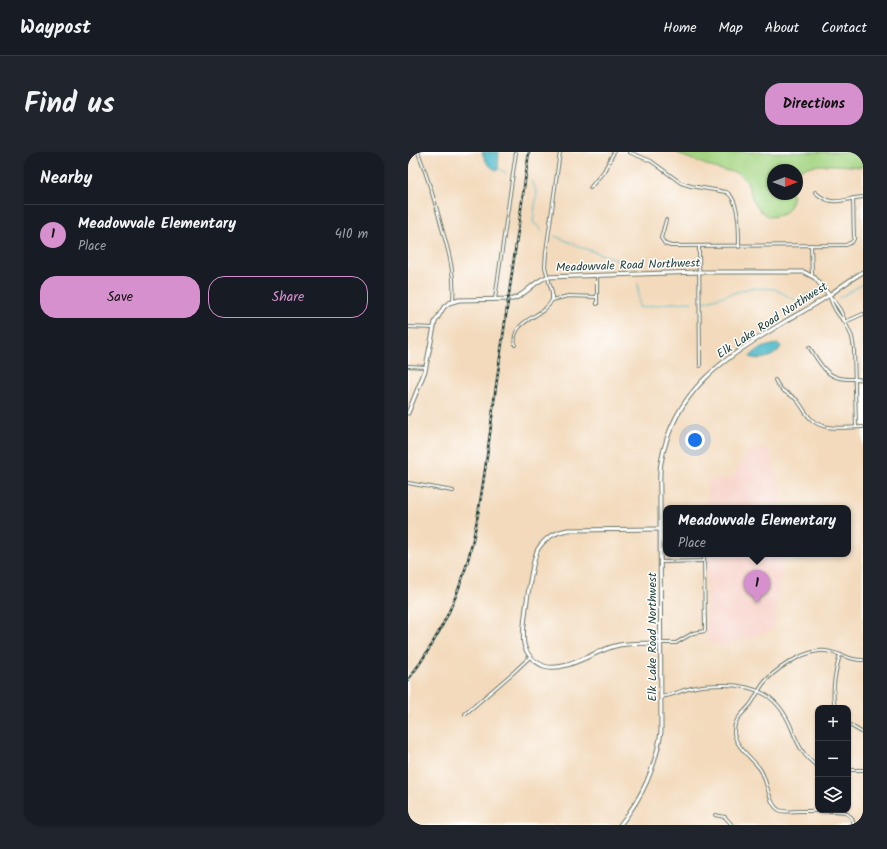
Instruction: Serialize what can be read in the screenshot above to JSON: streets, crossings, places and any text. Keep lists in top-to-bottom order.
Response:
{
  "streets": {
    "street": ["Meadowvale Road Northwest", "Elk Lake Road Northwest"]
  },
  "north": "right",
  "page": {
    "header": "Waypost",
    "nav": [
      "Home",
      "Map",
      "About",
      "Contact"
    ],
    "title": "Find us",
    "buttons": [
      "Directions",
      ["Save", "Share"]
    ],
    "heading": "Nearby",
    "list": [
      {
        "mark": "1",
        "name": "Meadowvale Elementary",
        "note": "Place",
        "value": "410 m"
      }
    ],
    "popup": ["Meadowvale Elementary", "Place"],
    "pins": "1",
    "map_buttons": ["+", "−"]
  }
}
